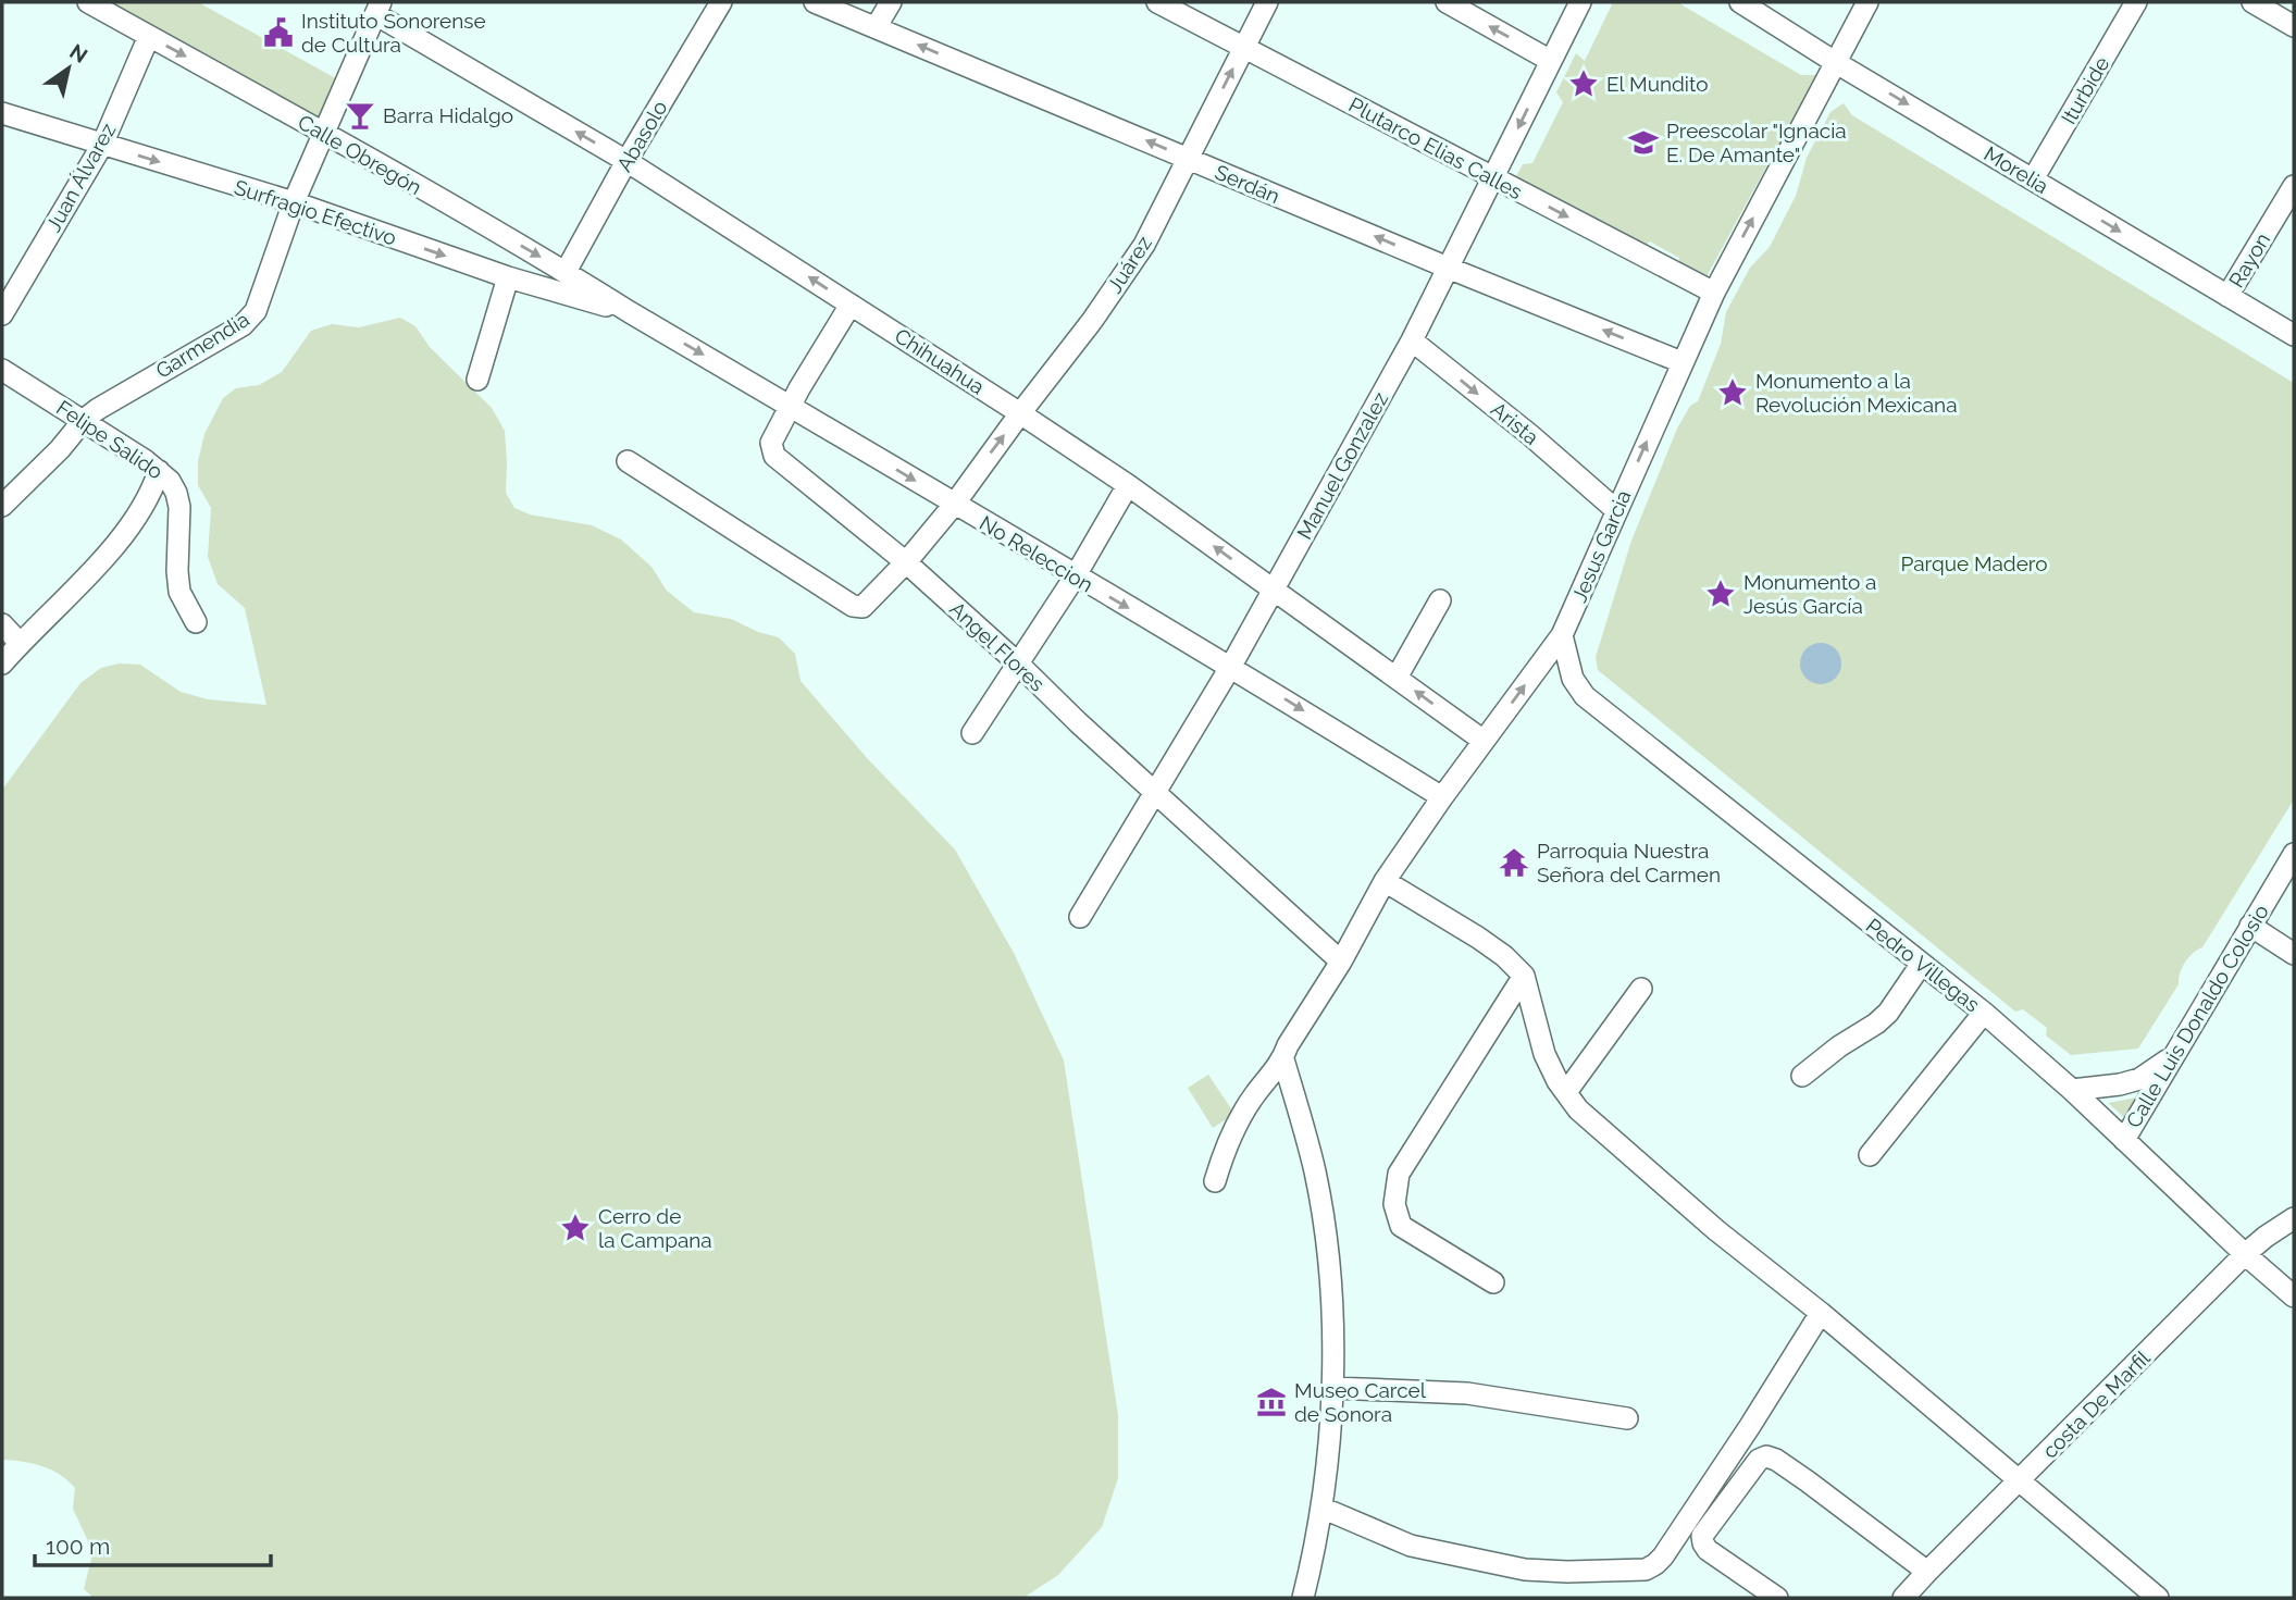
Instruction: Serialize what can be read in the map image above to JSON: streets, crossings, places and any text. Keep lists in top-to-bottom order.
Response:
{
  "streets": {
    "street": [
      "Iturbide",
      "Abasolo",
      "Plutarco Elias Calles",
      "Calle Obregón",
      "Morelia",
      "Juan Álvarez",
      "Serdán",
      "Surfragio Efectivo",
      "Rayon",
      "Juárez",
      "Garmendia",
      "Chihuahua",
      "Arista",
      "Felipe Salido",
      "Manuel Gonzalez",
      "Jesus Garcia",
      "No Releccion",
      "Angel Flores",
      "Pedro Villegas",
      "Calle Luis Donaldo Colosio",
      "costa De Marfil"
    ]
  },
  "crossings": [
    ["Iturbide", "Morelia"],
    ["Abasolo", "Calle Obregón"],
    ["Abasolo", "Chihuahua"],
    ["Plutarco Elias Calles", "Juárez"],
    ["Plutarco Elias Calles", "Manuel Gonzalez"],
    ["Plutarco Elias Calles", "Jesus Garcia"],
    ["Calle Obregón", "Juan Álvarez"],
    ["Calle Obregón", "Surfragio Efectivo"],
    ["Calle Obregón", "Garmendia"],
    ["Calle Obregón", "No Releccion"],
    ["Morelia", "Rayon"],
    ["Morelia", "Jesus Garcia"],
    ["Juan Álvarez", "Surfragio Efectivo"],
    ["Serdán", "Juárez"],
    ["Serdán", "Manuel Gonzalez"],
    ["Serdán", "Jesus Garcia"],
    ["Surfragio Efectivo", "Garmendia"],
    ["Surfragio Efectivo", "No Releccion"],
    ["Juárez", "Chihuahua"],
    ["Juárez", "No Releccion"],
    ["Juárez", "Angel Flores"],
    ["Garmendia", "Chihuahua"],
    ["Garmendia", "Felipe Salido"],
    ["Chihuahua", "Manuel Gonzalez"],
    ["Chihuahua", "Jesus Garcia"],
    ["Chihuahua", "Angel Flores"],
    ["Arista", "Manuel Gonzalez"],
    ["Arista", "Jesus Garcia"],
    ["Manuel Gonzalez", "No Releccion"],
    ["Manuel Gonzalez", "Angel Flores"],
    ["Jesus Garcia", "No Releccion"],
    ["Jesus Garcia", "Angel Flores"],
    ["Jesus Garcia", "Pedro Villegas"],
    ["No Releccion", "Angel Flores"],
    ["Pedro Villegas", "Calle Luis Donaldo Colosio"],
    ["Pedro Villegas", "costa De Marfil"]
  ],
  "one_way": [
    "Plutarco Elias Calles",
    "Calle Obregón",
    "Morelia",
    "Serdán",
    "Surfragio Efectivo",
    "Chihuahua",
    "Arista",
    "Jesus Garcia",
    "No Releccion"
  ],
  "parks": ["Parque Madero"],
  "places": {
    "public building": ["Instituto Sonorense de Cultura"],
    "place": [
      "El Mundito",
      "Monumento a la Revolución Mexicana",
      "Monumento a Jesús García",
      "Cerro de la Campana"
    ],
    "bar": ["Barra Hidalgo"],
    "school or university": ["Preescolar \"Ignacia E. De Amante\""],
    "temple": ["Parroquia Nuestra Señora del Carmen"],
    "museum": ["Museo Carcel de Sonora"]
  },
  "scale_bar": "100 m",
  "north": "top right"
}
